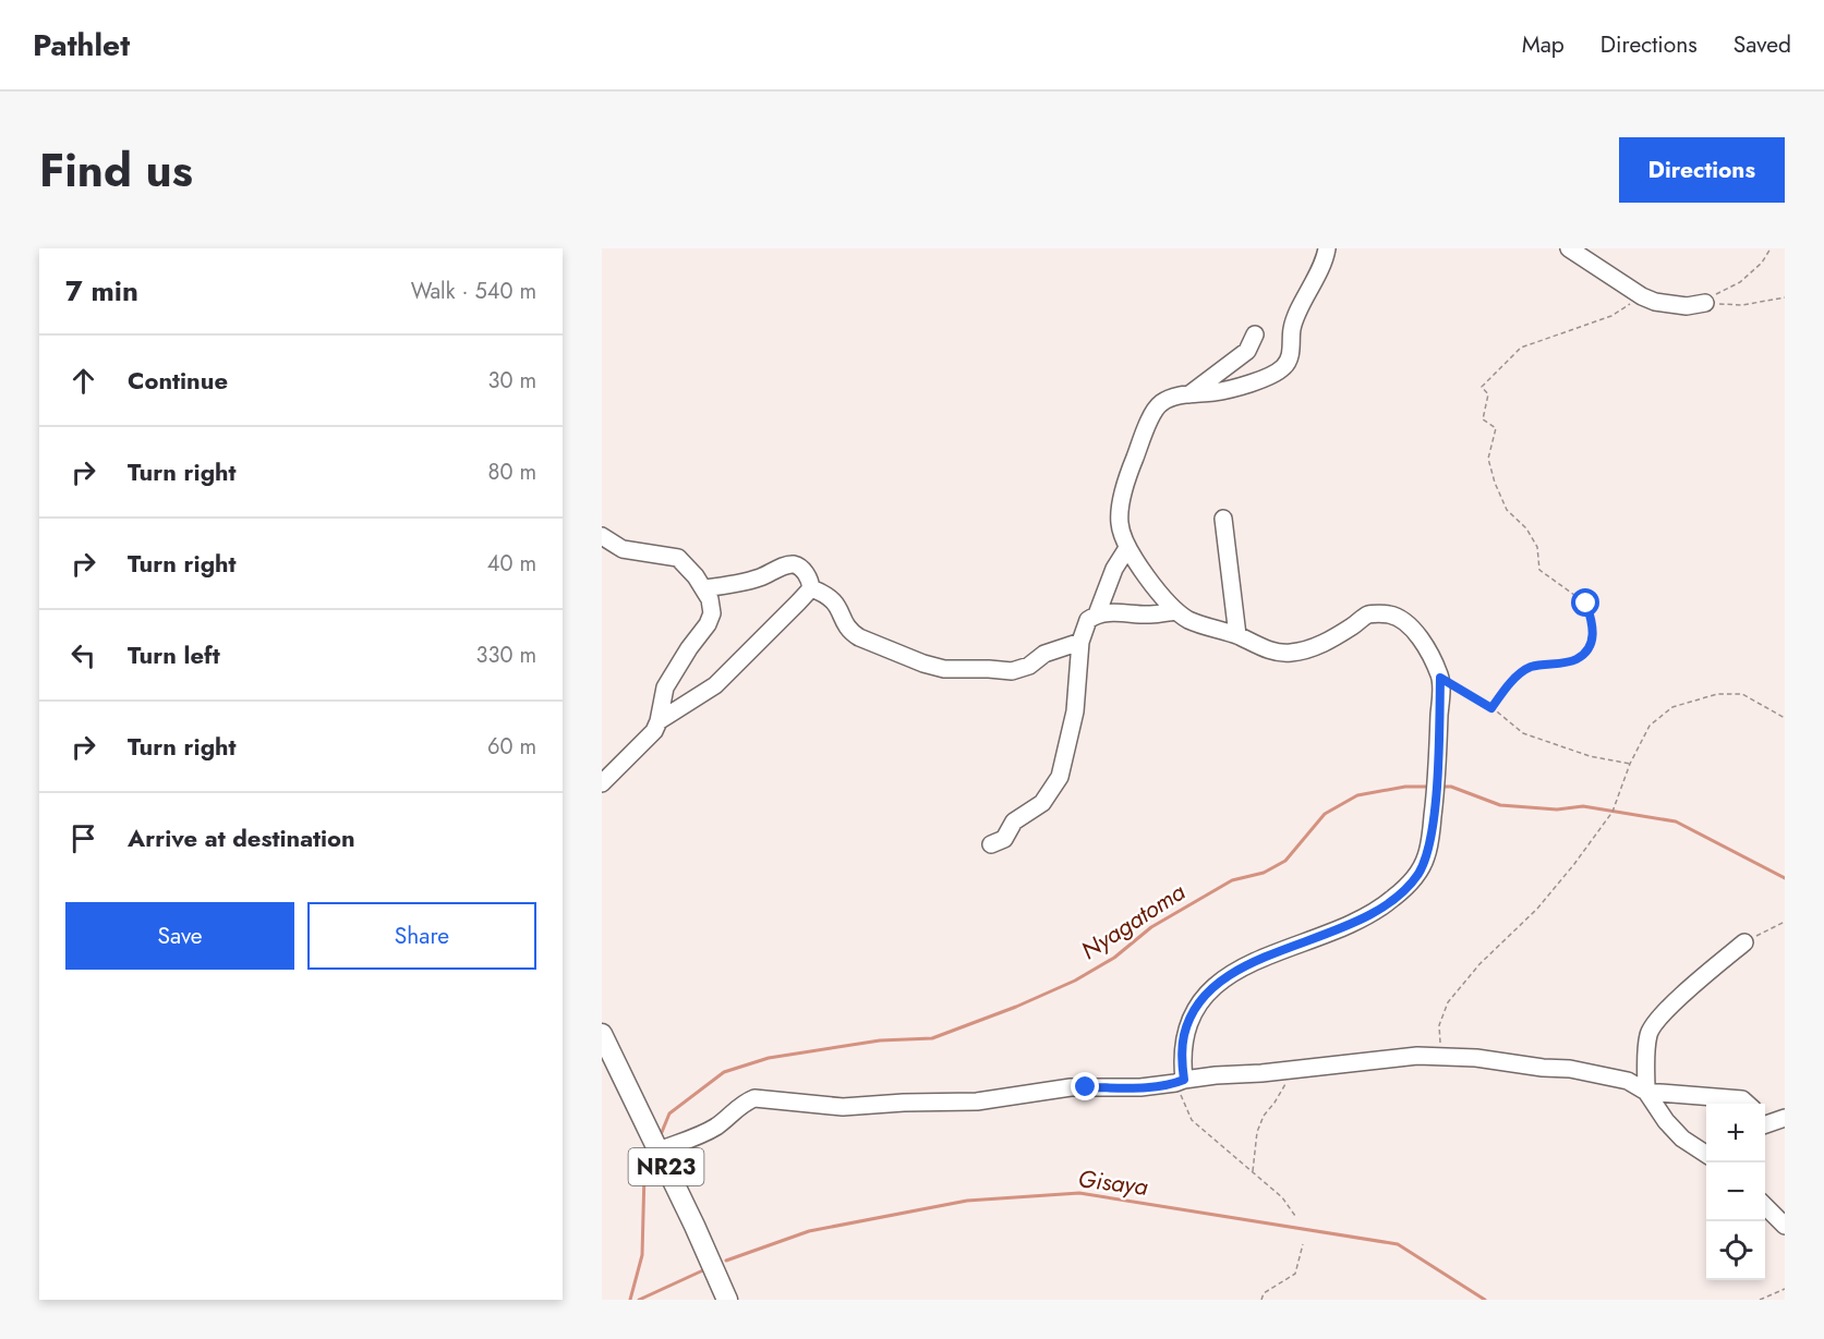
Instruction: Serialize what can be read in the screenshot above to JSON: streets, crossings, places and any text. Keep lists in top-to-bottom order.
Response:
{
  "streets": {
    "main road": ["NR23"]
  },
  "water": ["Nyagatoma", "Gisaya"],
  "page": {
    "header": "Pathlet",
    "nav": ["Map", "Directions", "Saved"],
    "title": "Find us",
    "buttons": [
      "Directions",
      ["Save", "Share"]
    ],
    "heading": ["7 min", "Walk · 540 m"],
    "list": [
      ["Continue", "30 m"],
      ["Turn right", "80 m"],
      ["Turn right", "40 m"],
      ["Turn left", "330 m"],
      ["Turn right", "60 m"],
      "Arrive at destination"
    ],
    "map_buttons": ["+", "−"]
  }
}
